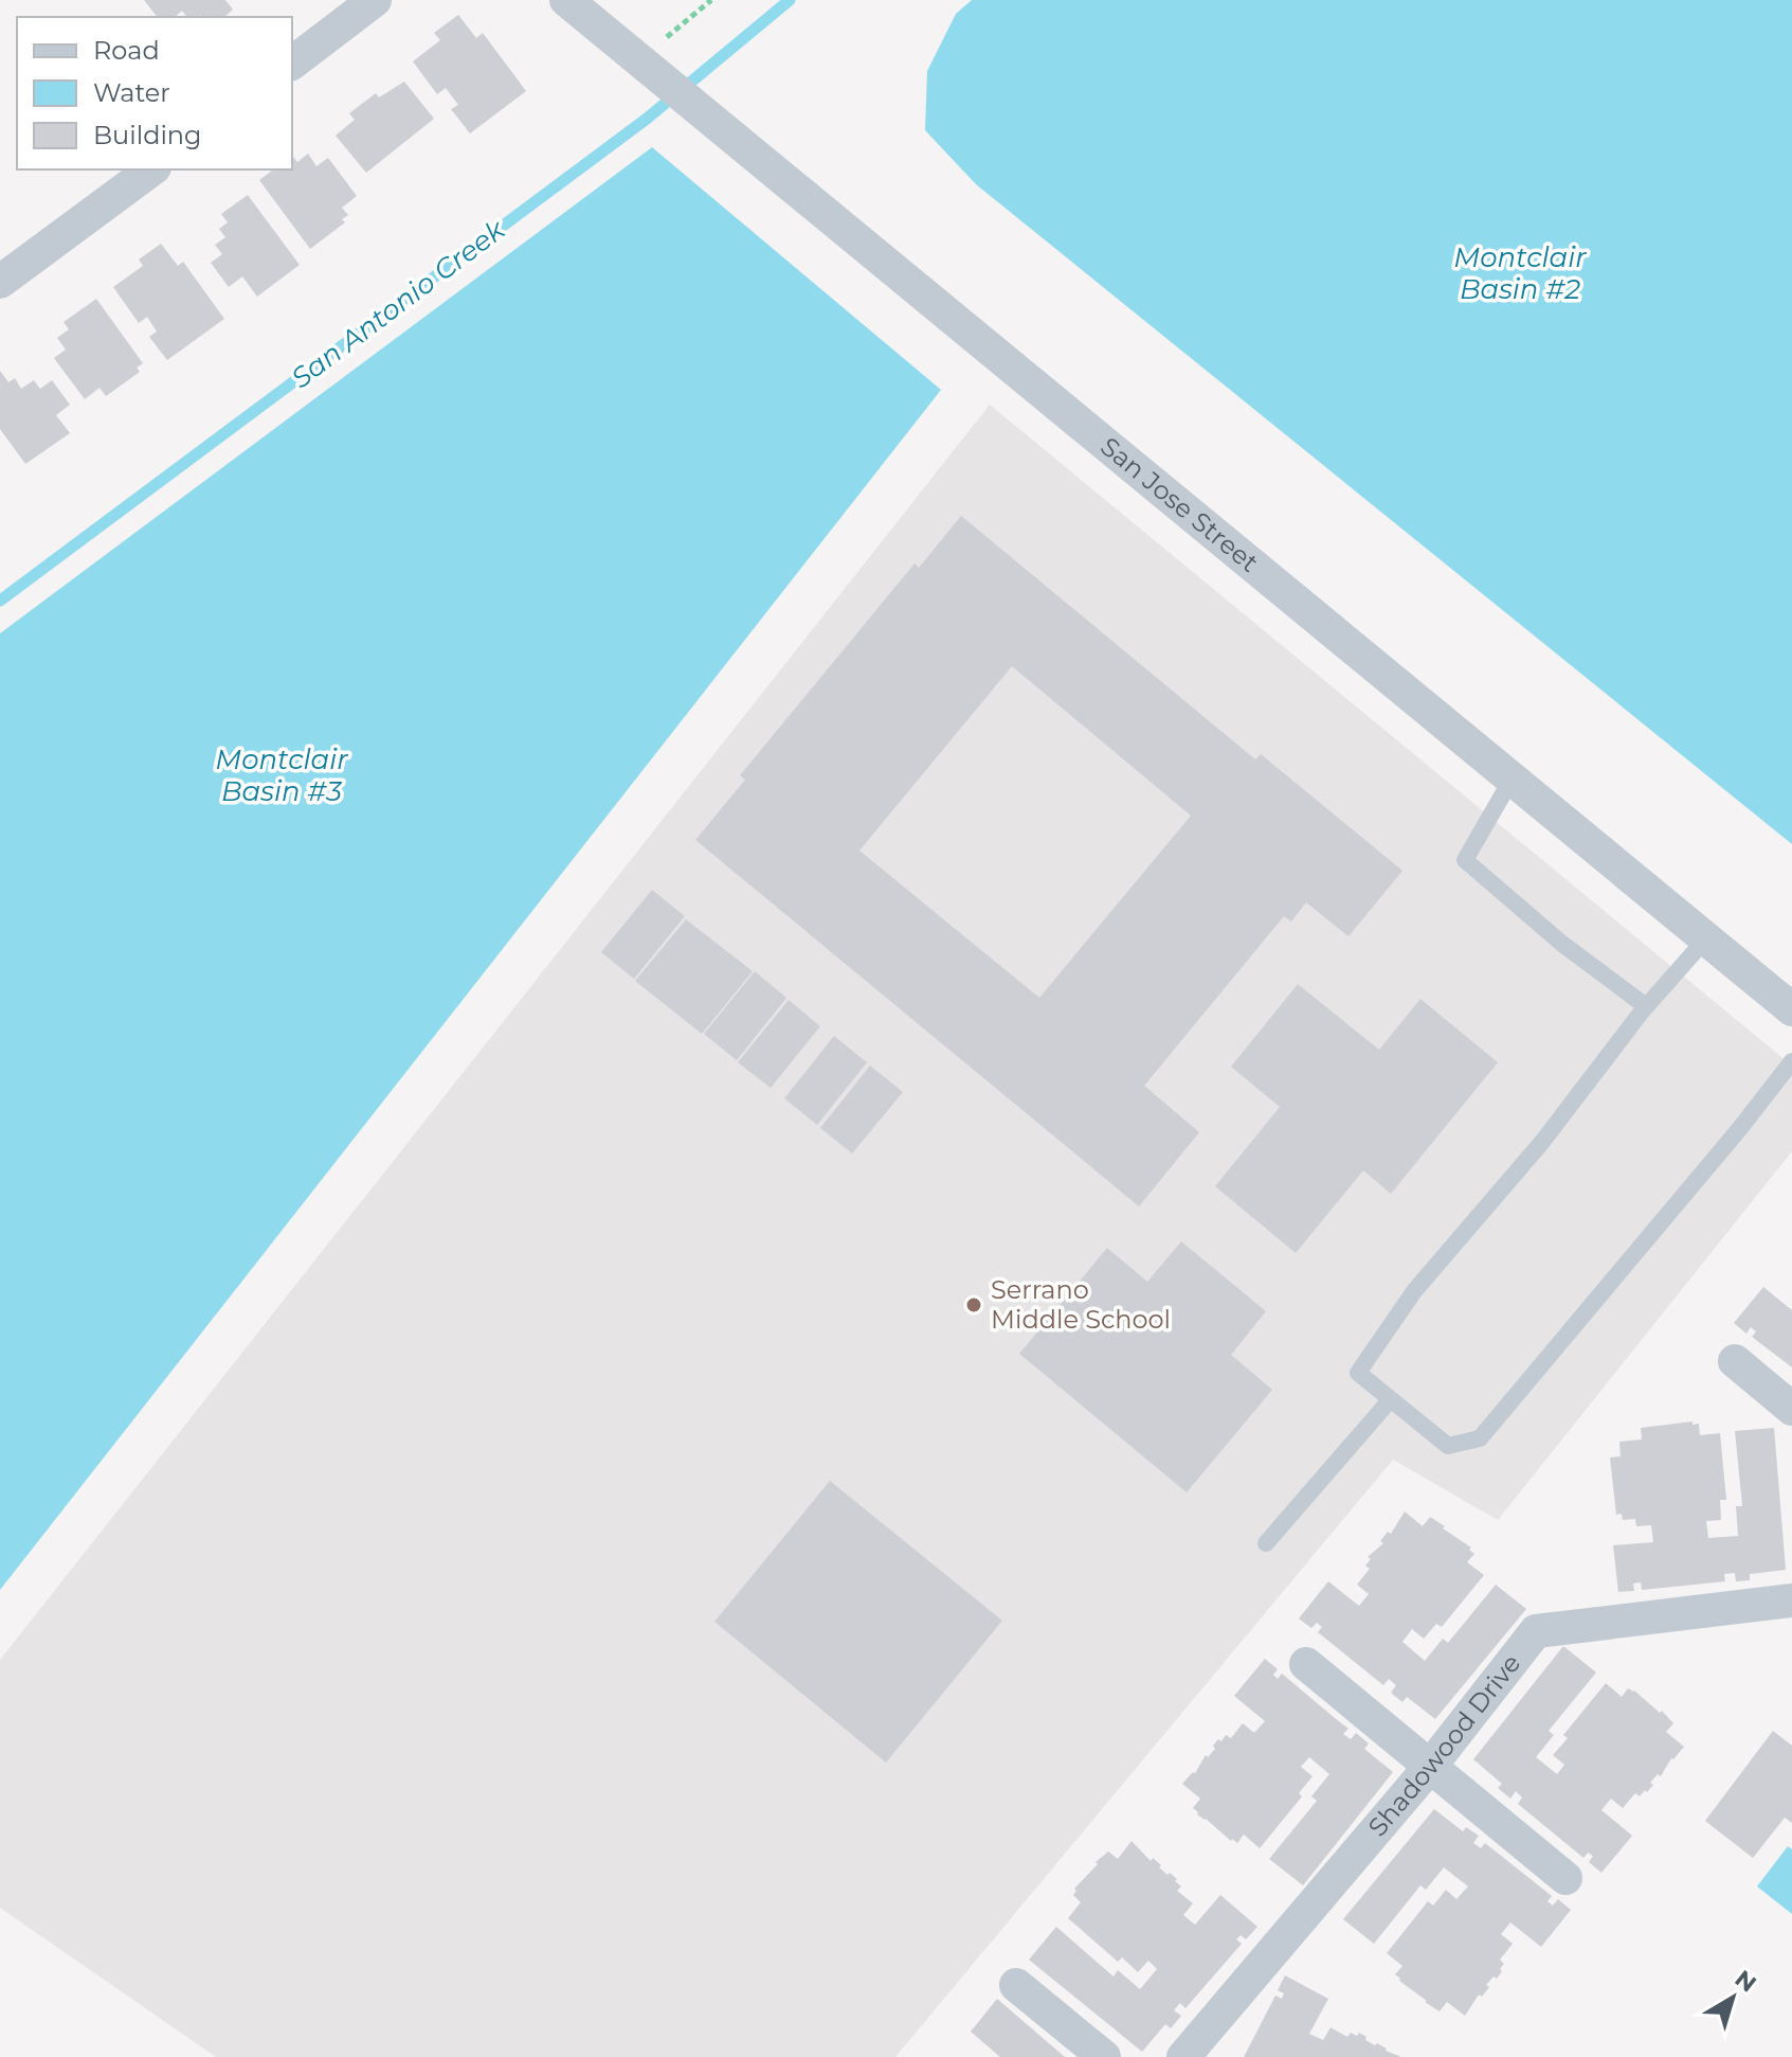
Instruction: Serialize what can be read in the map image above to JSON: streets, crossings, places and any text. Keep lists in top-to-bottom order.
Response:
{
  "streets": {
    "street": ["San Jose Street", "Shadowood Drive"]
  },
  "water": ["Montclair Basin #2", "San Antonio Creek", "Montclair Basin #3"],
  "places": ["Serrano Middle School"],
  "legend": ["Road", "Water", "Building"],
  "north": "top right"
}
